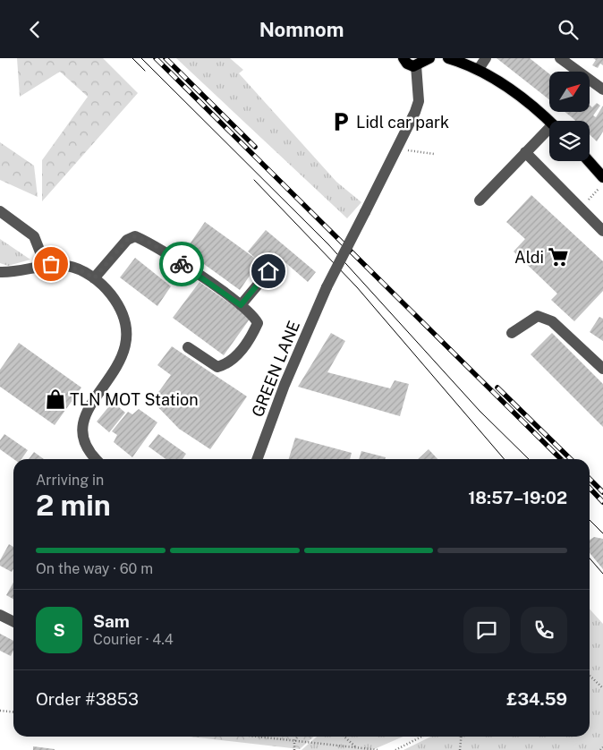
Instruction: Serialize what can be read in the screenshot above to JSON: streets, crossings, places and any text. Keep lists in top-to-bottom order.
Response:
{
  "streets": {
    "street": ["GREEN LANE"]
  },
  "places": {
    "parking": ["Lidl car park"],
    "supermarket": ["Aldi"],
    "shop": ["TLN MOT Station"]
  },
  "north": "top right",
  "page": {
    "header": "Nomnom",
    "heading": ["2 min", "Arriving in", "18:57–19:02"],
    "panel": [
      "Sam",
      "Courier · 4.4",
      "Order #3853",
      "£34.59"
    ],
    "bar": "On the way · 60 m",
    "round": "S"
  }
}
